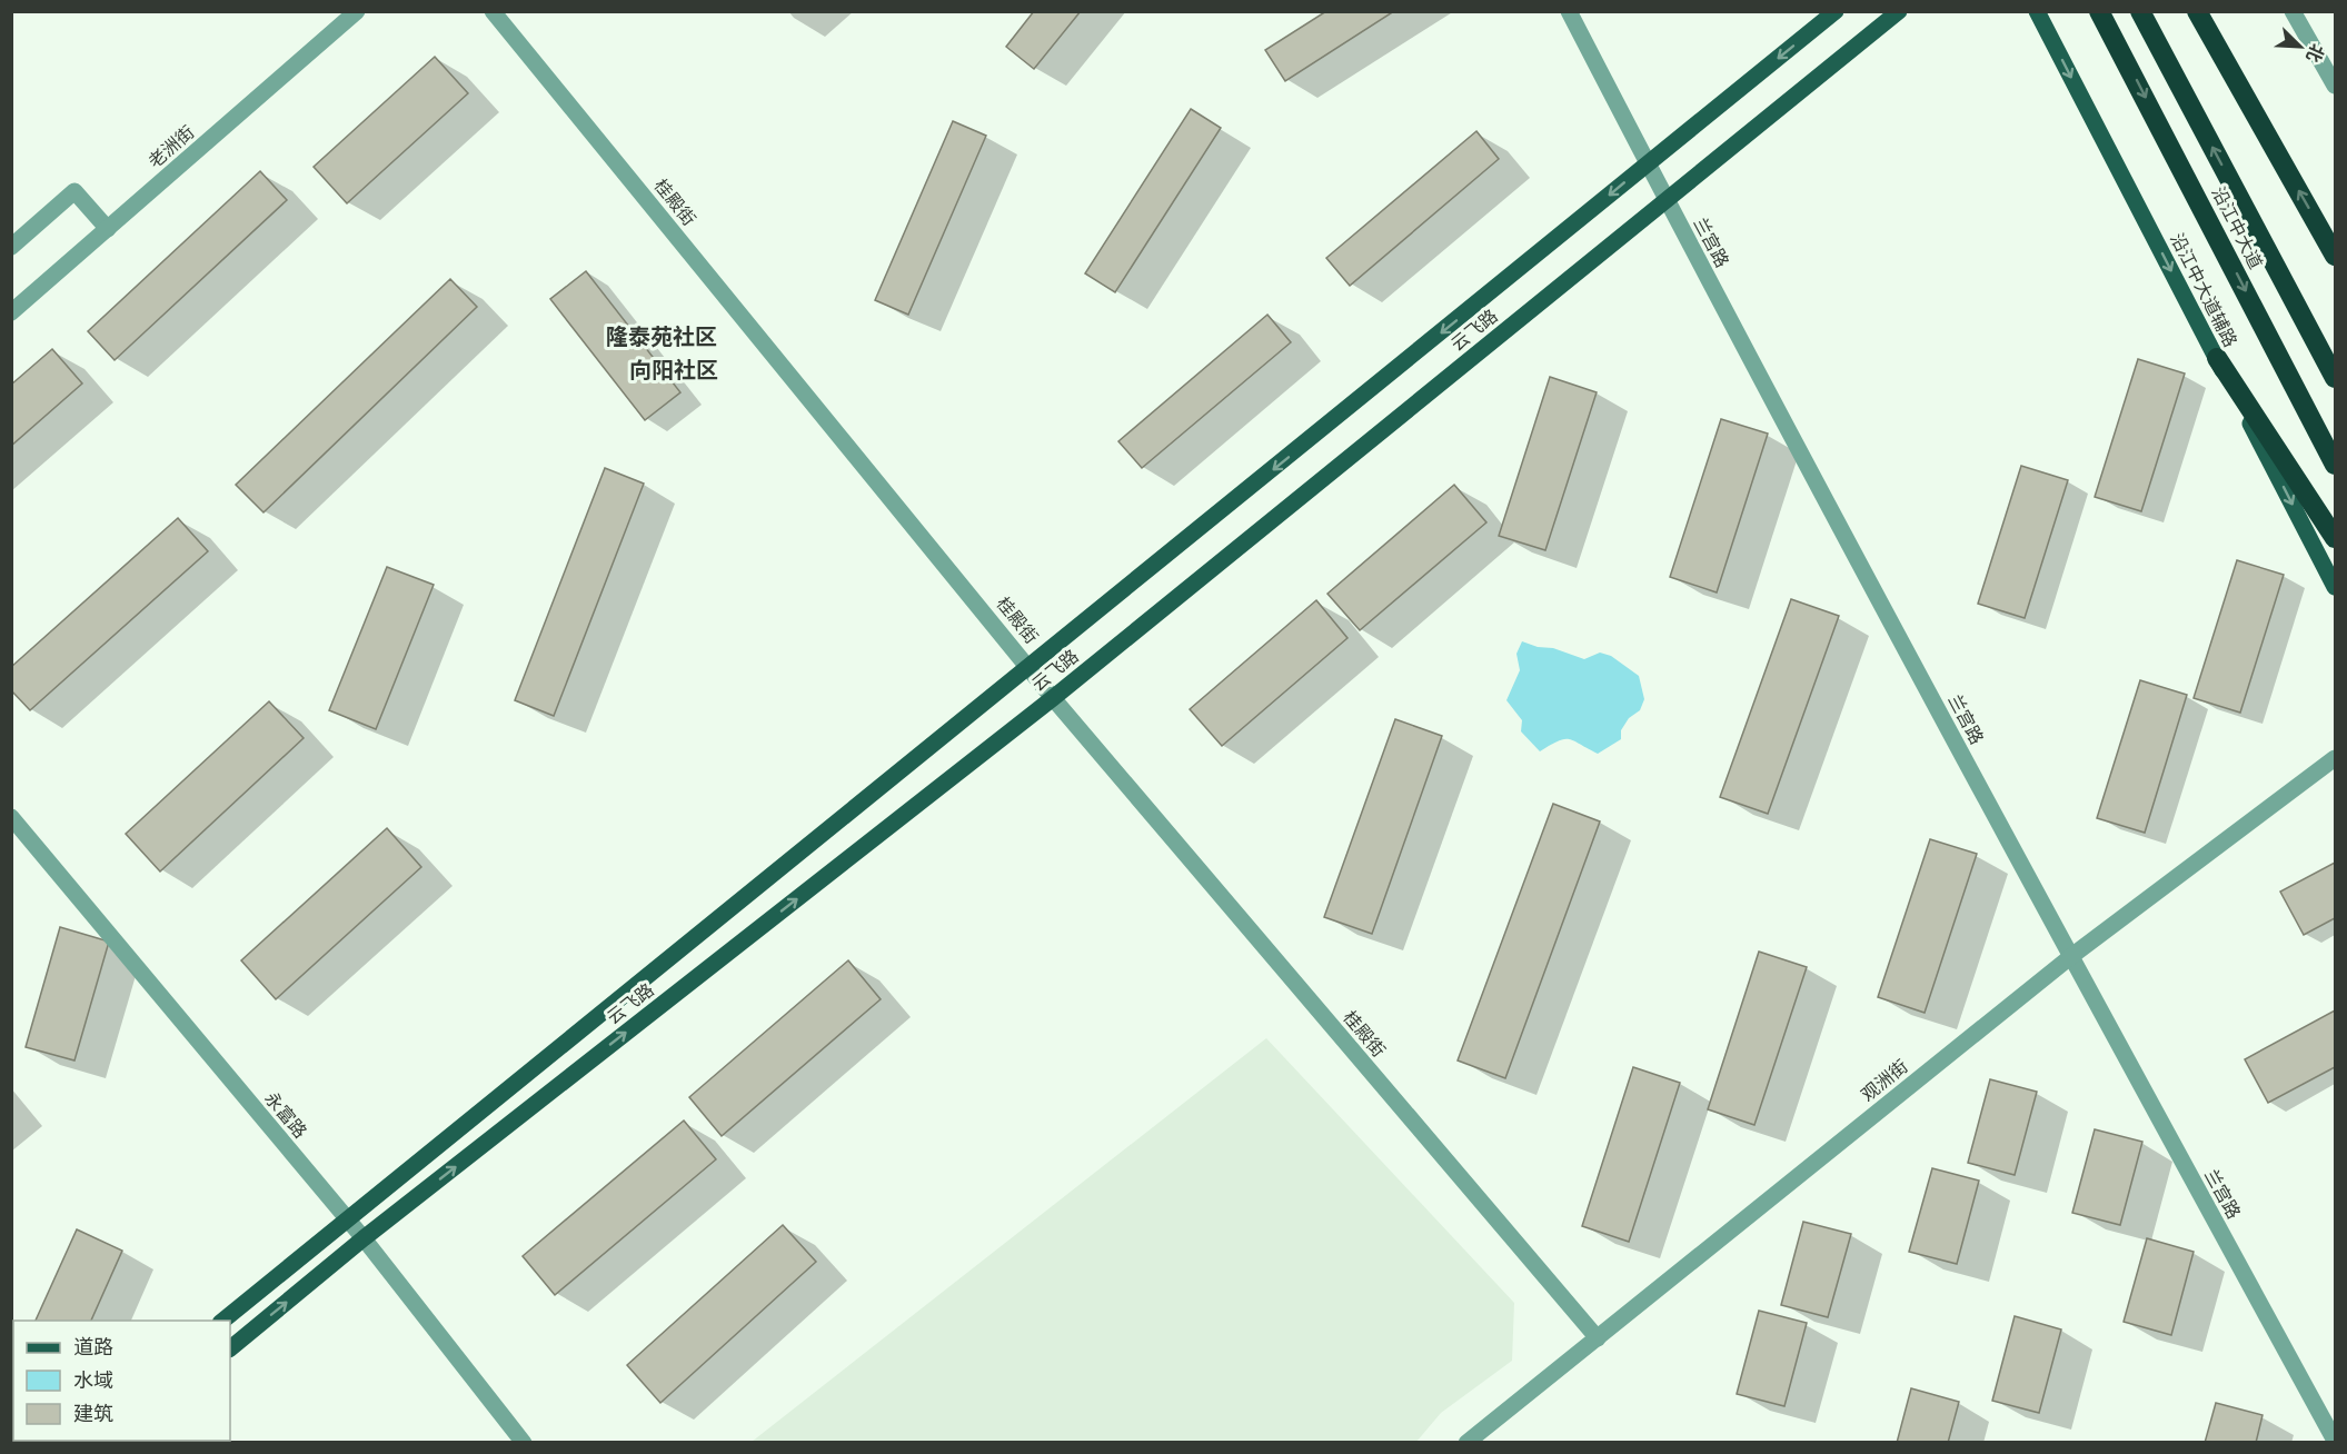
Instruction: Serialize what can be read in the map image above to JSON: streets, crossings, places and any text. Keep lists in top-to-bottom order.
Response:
{
  "streets": {
    "highway": ["沿江中大道"],
    "main road": ["沿江中大道辅路", "云飞路"],
    "street": [
      "老洲街",
      "桂殿街",
      "兰宫路",
      "观洲街",
      "永富路"
    ]
  },
  "crossings": [
    ["桂殿街", "云飞路"],
    ["桂殿街", "观洲街"],
    ["兰宫路", "云飞路"],
    ["兰宫路", "观洲街"],
    ["云飞路", "永富路"]
  ],
  "one_way": ["沿江中大道辅路"],
  "districts": ["隆泰苑社区", "向阳社区"],
  "legend": ["道路", "水域", "建筑"],
  "north": "bottom right"
}
